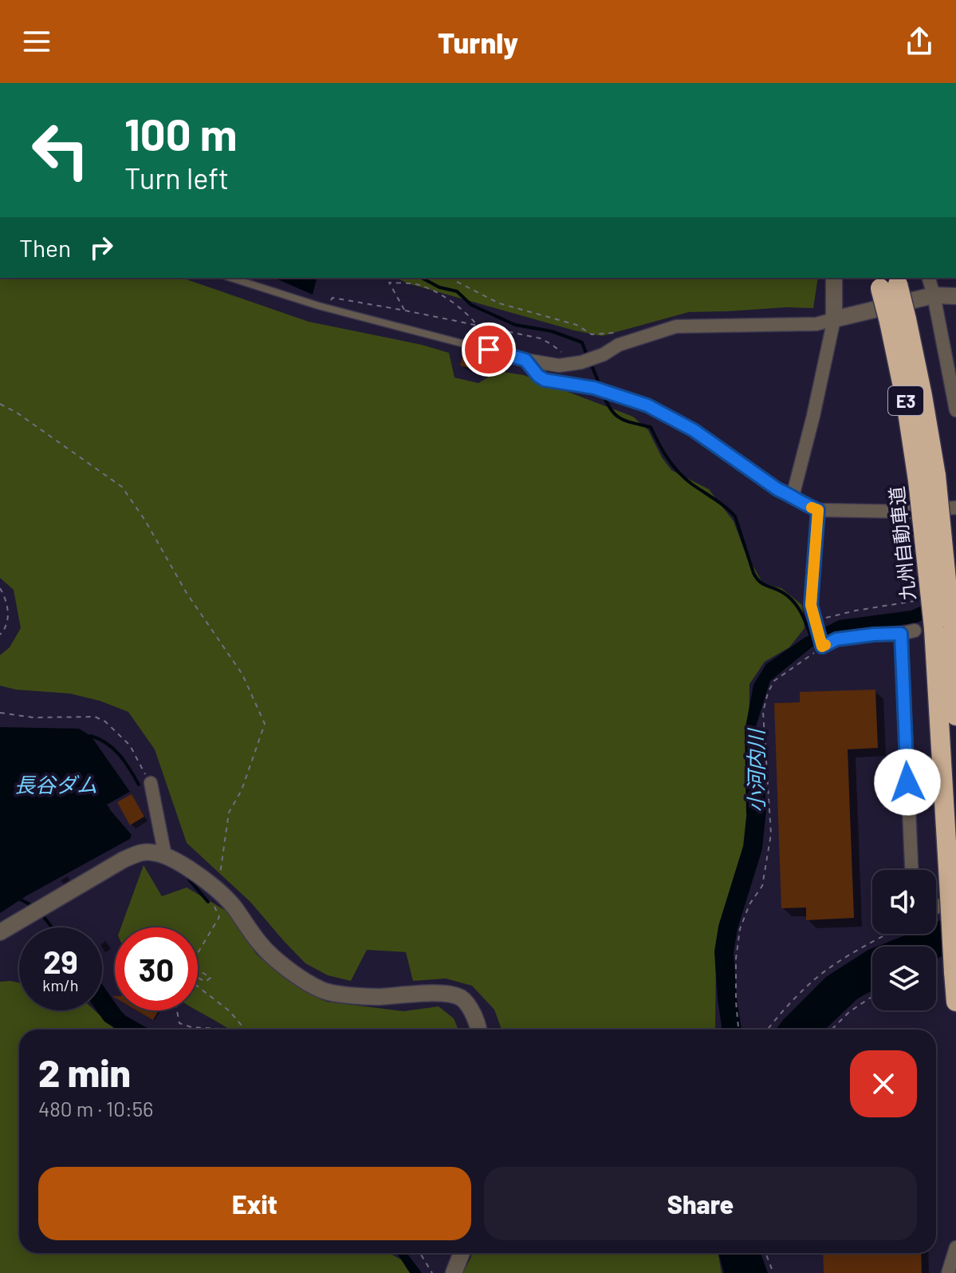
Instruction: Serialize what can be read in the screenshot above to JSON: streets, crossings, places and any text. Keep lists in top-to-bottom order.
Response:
{
  "streets": {
    "highway": ["E3"]
  },
  "water": ["小河内川", "長谷ダム"],
  "page": {
    "header": "Turnly",
    "turn": ["100 m", "Turn left"],
    "then": "Then",
    "speed": "29 km/h",
    "limit": "30",
    "heading": ["2 min", "480 m · 10:56"],
    "buttons": ["Exit", "Share"]
  }
}
